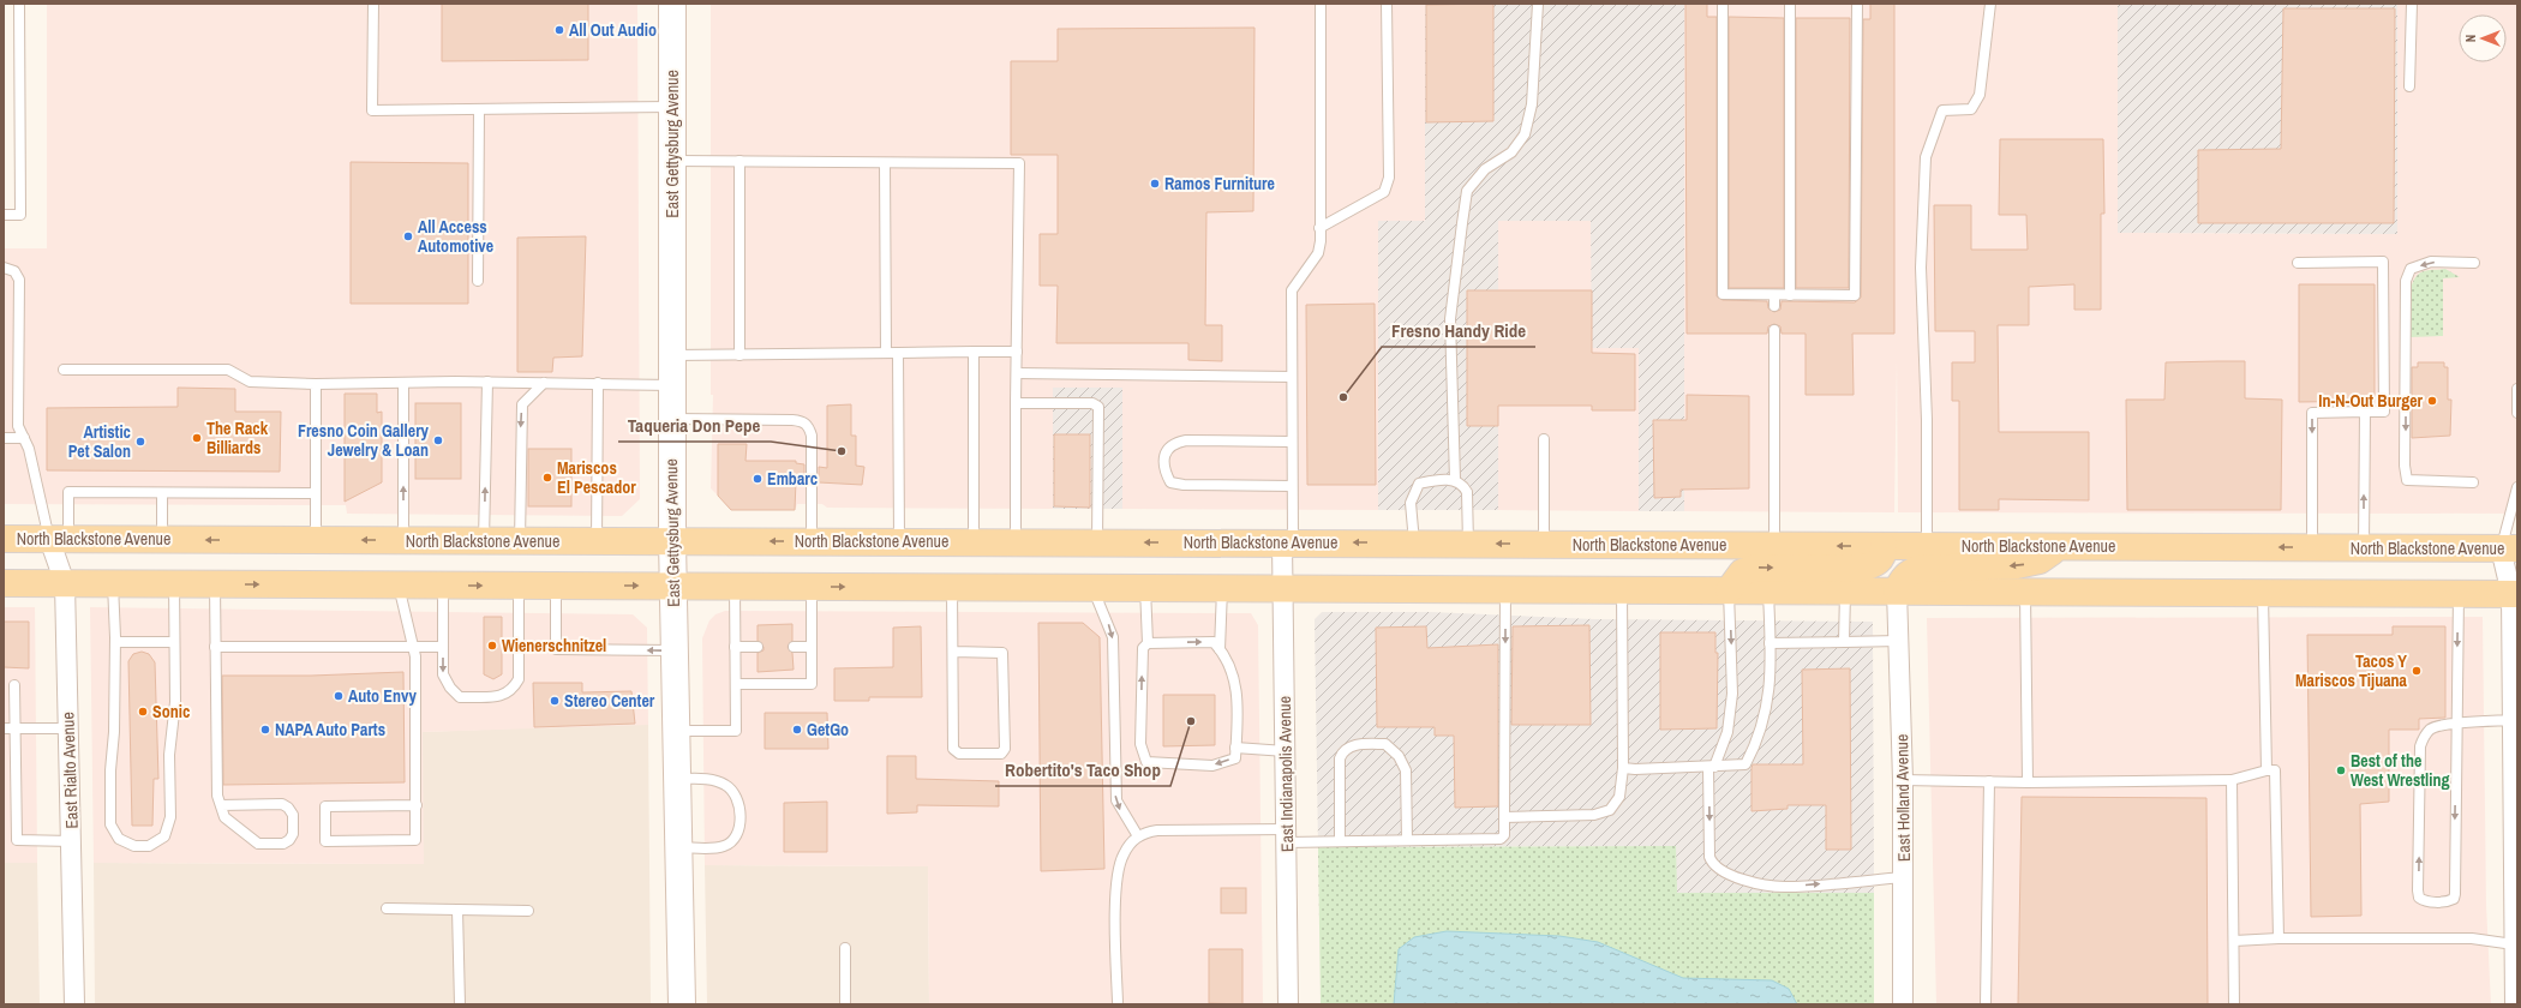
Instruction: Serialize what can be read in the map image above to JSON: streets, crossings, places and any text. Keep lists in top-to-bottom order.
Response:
{
  "streets": {
    "main road": ["North Blackstone Avenue"],
    "street": [
      "East Gettysburg Avenue",
      "East Rialto Avenue",
      "East Indianapolis Avenue",
      "East Holland Avenue"
    ]
  },
  "crossings": [
    ["East Gettysburg Avenue", "North Blackstone Avenue"],
    ["North Blackstone Avenue", "East Rialto Avenue"],
    ["North Blackstone Avenue", "East Indianapolis Avenue"]
  ],
  "places": [
    "All Out Audio",
    "Ramos Furniture",
    "All Access Automotive",
    "Fresno Handy Ride",
    "In-N-Out Burger",
    "The Rack Billiards",
    "Fresno Coin Gallery Jewelry & Loan",
    "Artistic Pet Salon",
    "Taqueria Don Pepe",
    "Mariscos El Pescador",
    "Embarc",
    "Wienerschnitzel",
    "Tacos Y Mariscos Tijuana",
    "Auto Envy",
    "Stereo Center",
    "Sonic",
    "Robertito's Taco Shop",
    "NAPA Auto Parts",
    "GetGo",
    "Best of the West Wrestling"
  ],
  "north": "left"
}
